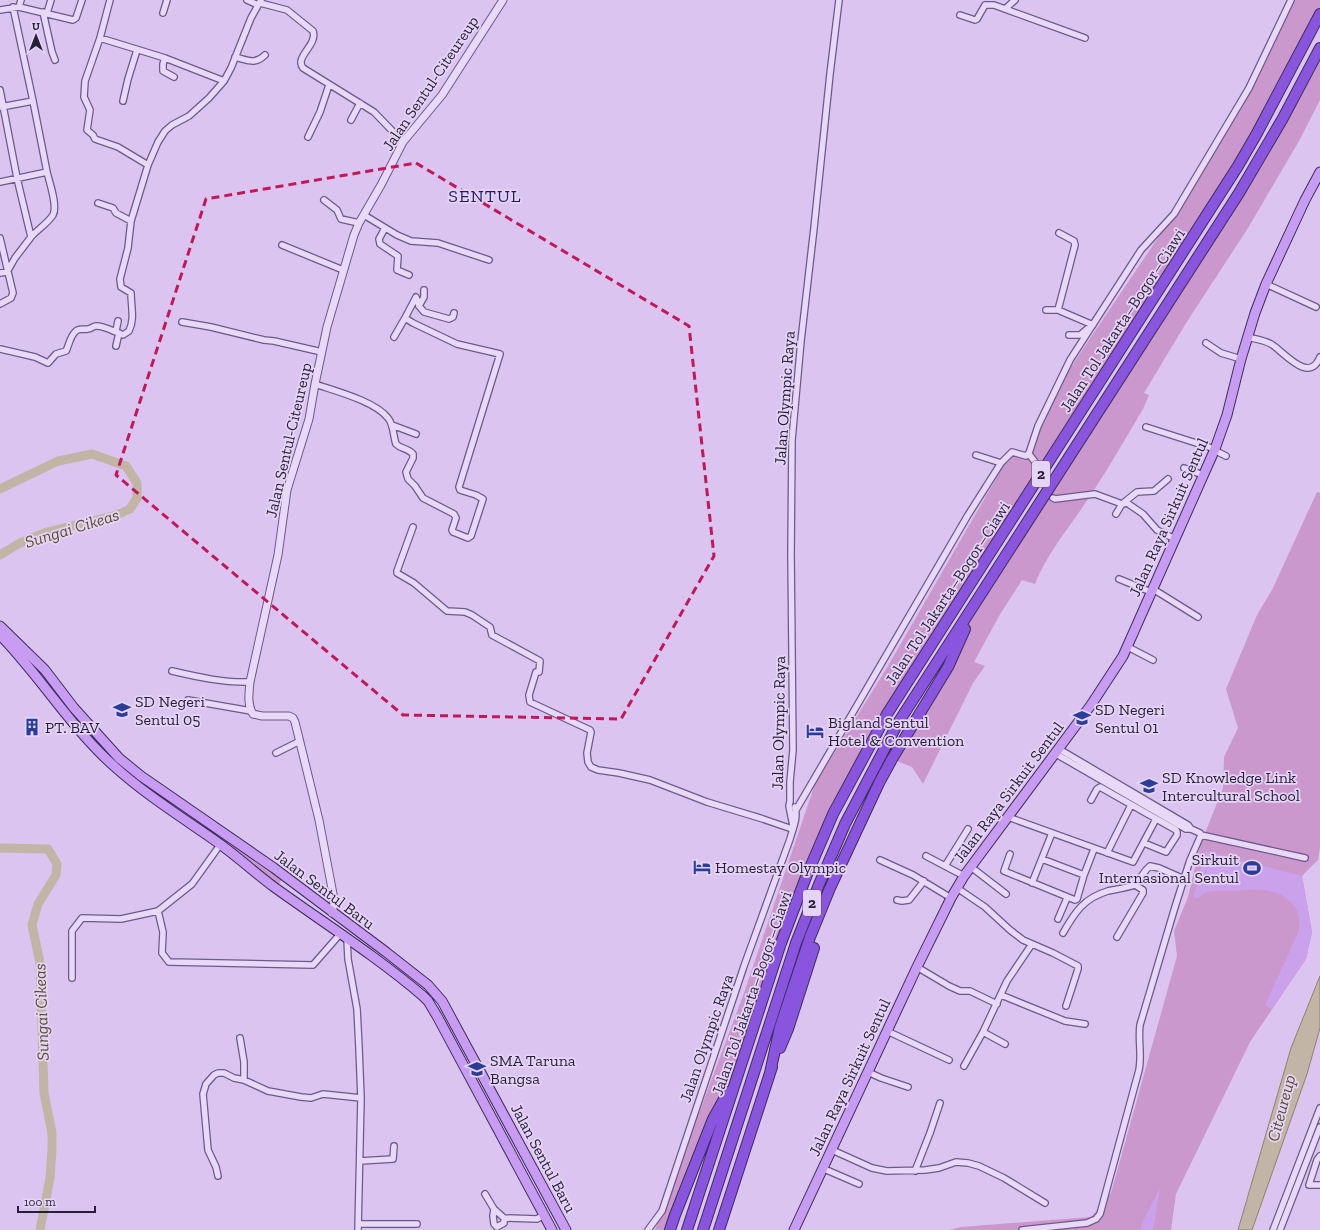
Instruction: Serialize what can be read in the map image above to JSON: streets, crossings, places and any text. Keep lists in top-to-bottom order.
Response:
{
  "streets": {
    "highway": ["Jalan Tol Jakarta–Bogor–Ciawi", "2"],
    "main road": ["Jalan Raya Sirkuit Sentul", "Jalan Sentul Baru"],
    "street": ["Jalan Sentul-Citeureup", "Jalan Olympic Raya"]
  },
  "districts": ["SENTUL"],
  "water": ["Sungai Cikeas", "Citeureup"],
  "places": {
    "school or university": [
      "SD Negeri Sentul 05",
      "SD Negeri Sentul 01",
      "SD Knowledge Link Intercultural School",
      "SMA Taruna Bangsa"
    ],
    "building": ["PT. BAV"],
    "hotel": ["Bigland Sentul Hotel & Convention", "Homestay Olympic"],
    "sports": ["Sirkuit Internasional Sentul"]
  },
  "scale_bar": "100 m",
  "north": "top"
}
